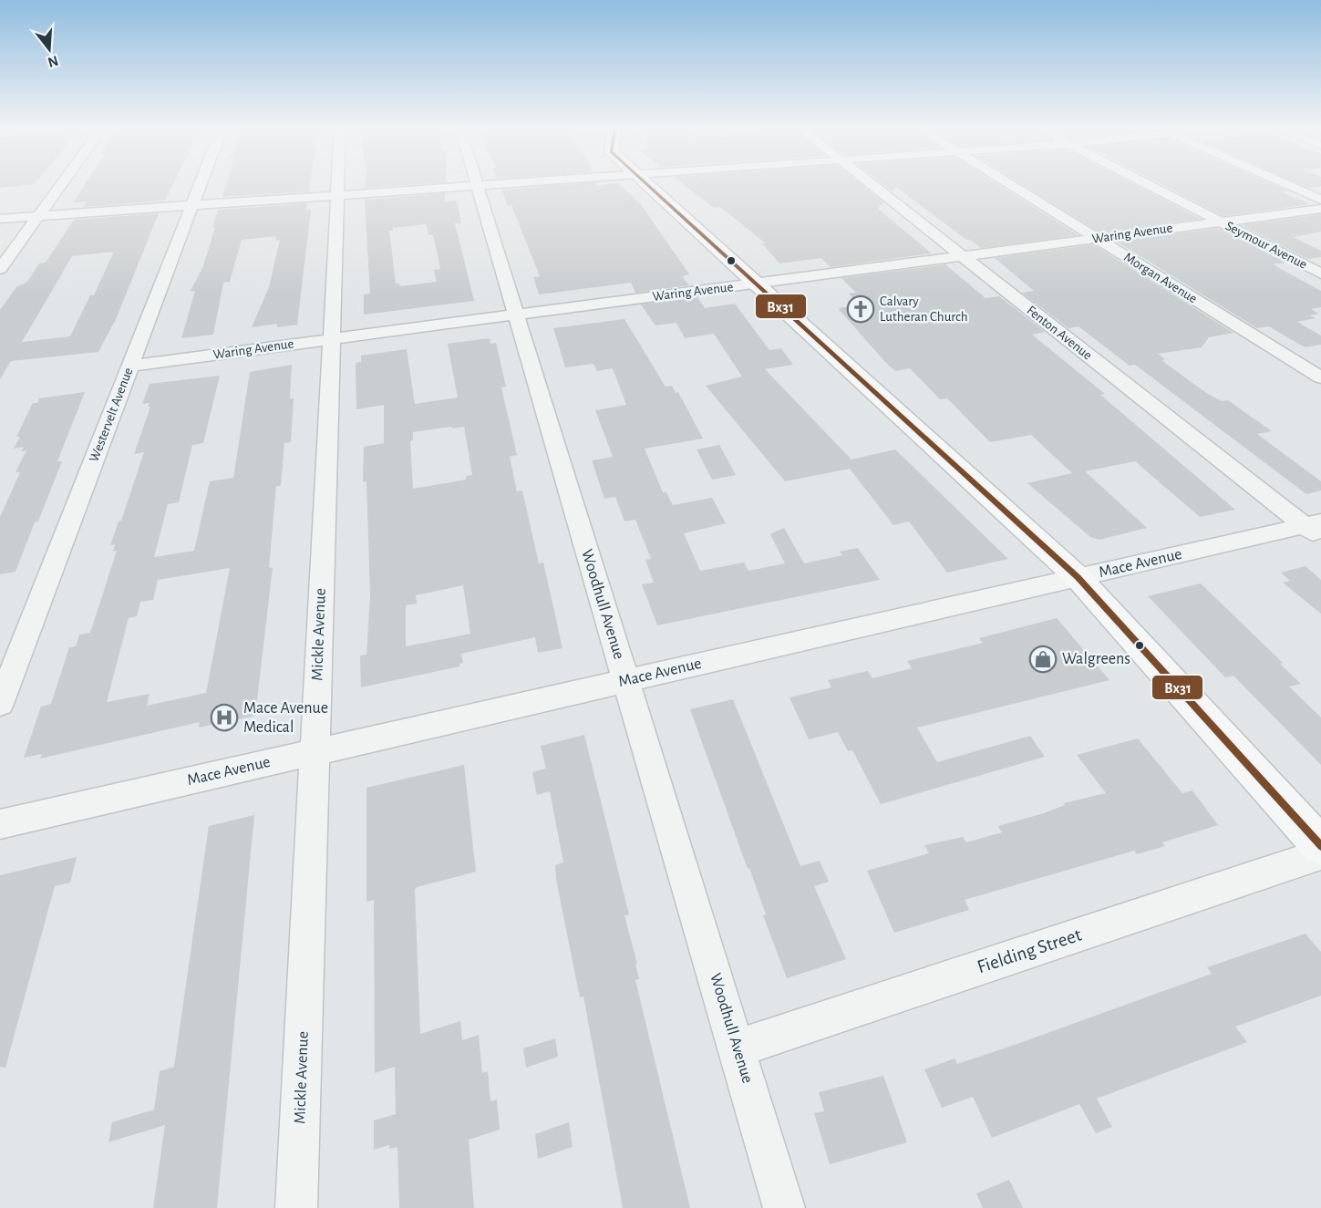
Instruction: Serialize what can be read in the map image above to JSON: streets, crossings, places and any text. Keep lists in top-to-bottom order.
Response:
{
  "streets": {
    "street": [
      "Waring Avenue",
      "Seymour Avenue",
      "Morgan Avenue",
      "Fenton Avenue",
      "Westervelt Avenue",
      "Mace Avenue",
      "Woodhull Avenue",
      "Mickle Avenue",
      "Fielding Street"
    ]
  },
  "crossings": [
    ["Waring Avenue", "Seymour Avenue"],
    ["Waring Avenue", "Morgan Avenue"],
    ["Waring Avenue", "Fenton Avenue"],
    ["Waring Avenue", "Westervelt Avenue"],
    ["Waring Avenue", "Woodhull Avenue"],
    ["Waring Avenue", "Mickle Avenue"],
    ["Fenton Avenue", "Mace Avenue"],
    ["Mace Avenue", "Woodhull Avenue"],
    ["Mace Avenue", "Mickle Avenue"],
    ["Woodhull Avenue", "Fielding Street"]
  ],
  "places": {
    "church": ["Calvary Lutheran Church"],
    "shop": ["Walgreens"],
    "hospital": ["Mace Avenue Medical"]
  },
  "lines": ["transit line Bx31"],
  "north": "bottom"
}
